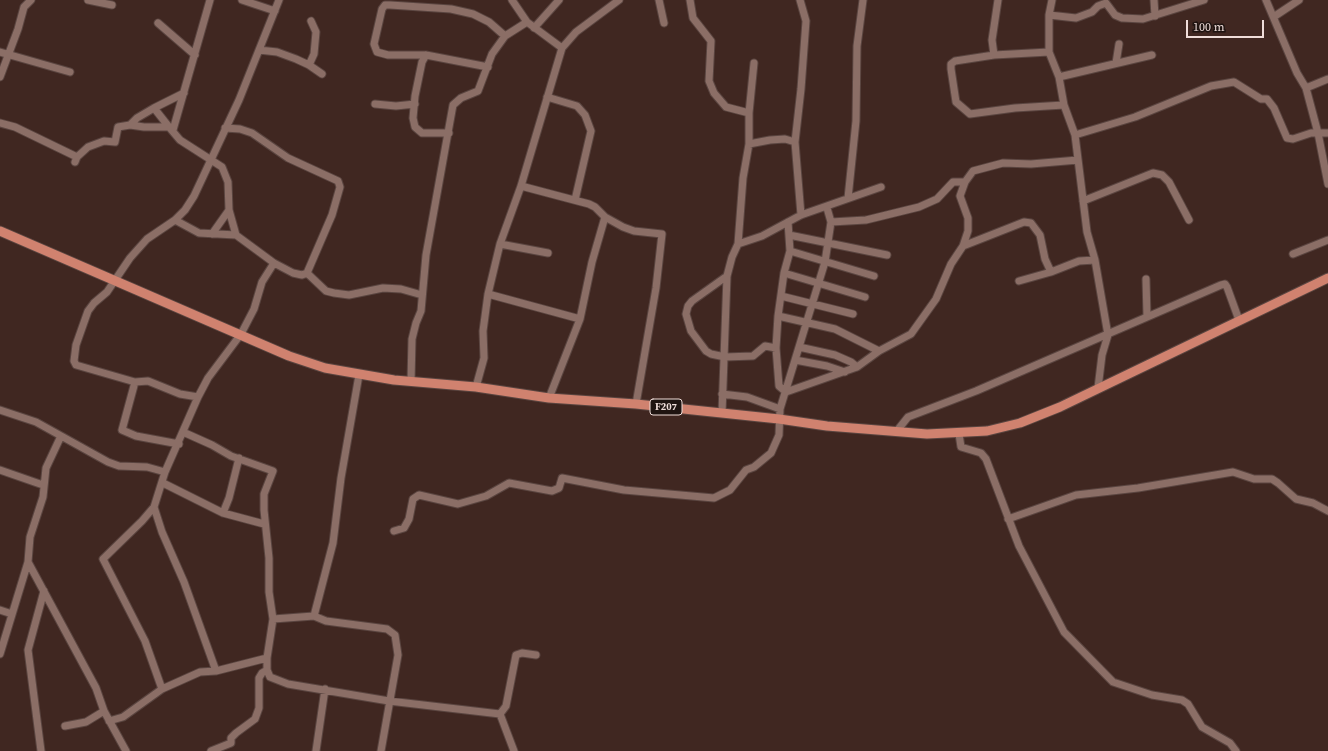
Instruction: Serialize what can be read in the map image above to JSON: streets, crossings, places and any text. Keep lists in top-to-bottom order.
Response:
{
  "streets": {
    "main road": ["F207"]
  },
  "scale_bar": "100 m"
}
